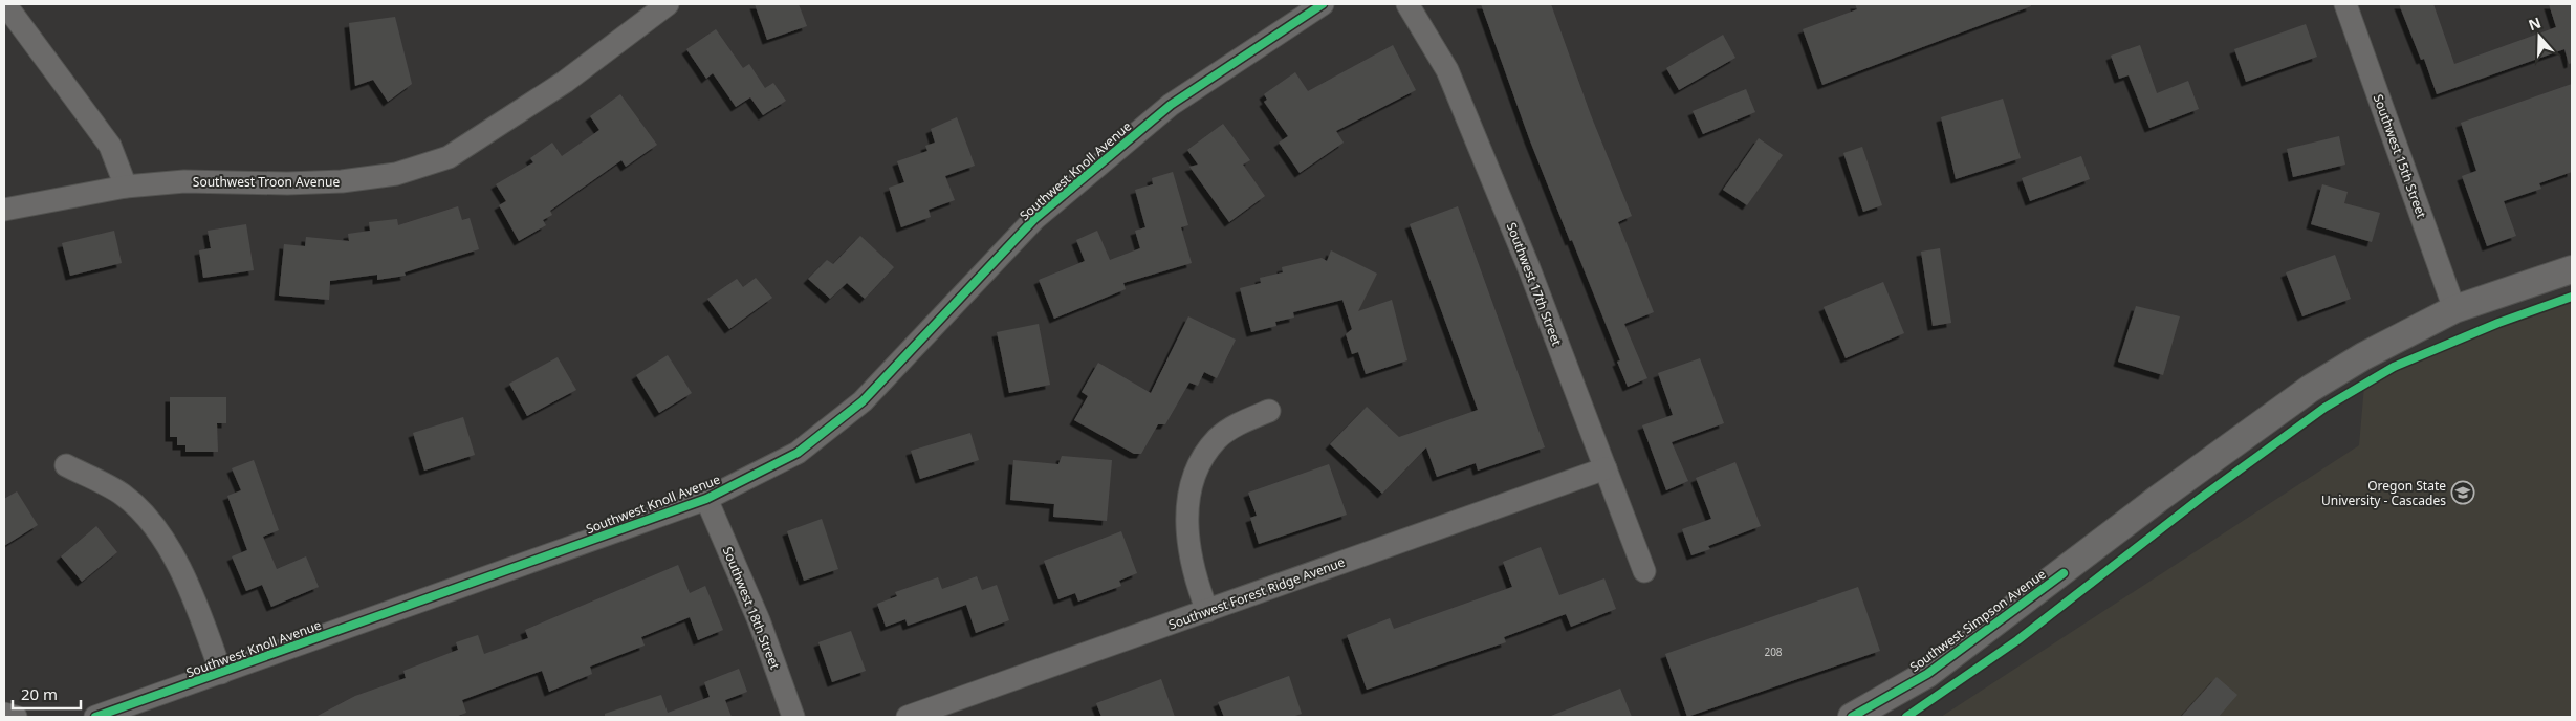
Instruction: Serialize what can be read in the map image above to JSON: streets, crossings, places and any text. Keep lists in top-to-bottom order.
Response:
{
  "streets": {
    "street": [
      "Southwest 15th Street",
      "Southwest Knoll Avenue",
      "Southwest Troon Avenue",
      "Southwest 17th Street",
      "Southwest Forest Ridge Avenue",
      "Southwest 18th Street",
      "Southwest Simpson Avenue"
    ]
  },
  "crossings": [
    ["Southwest 15th Street", "Southwest Simpson Avenue"],
    ["Southwest Knoll Avenue", "Southwest 18th Street"],
    ["Southwest 17th Street", "Southwest Forest Ridge Avenue"]
  ],
  "places": {
    "school or university": ["Oregon State University - Cascades"]
  },
  "house_numbers": ["208"],
  "scale_bar": "20 m",
  "north": "top"
}
